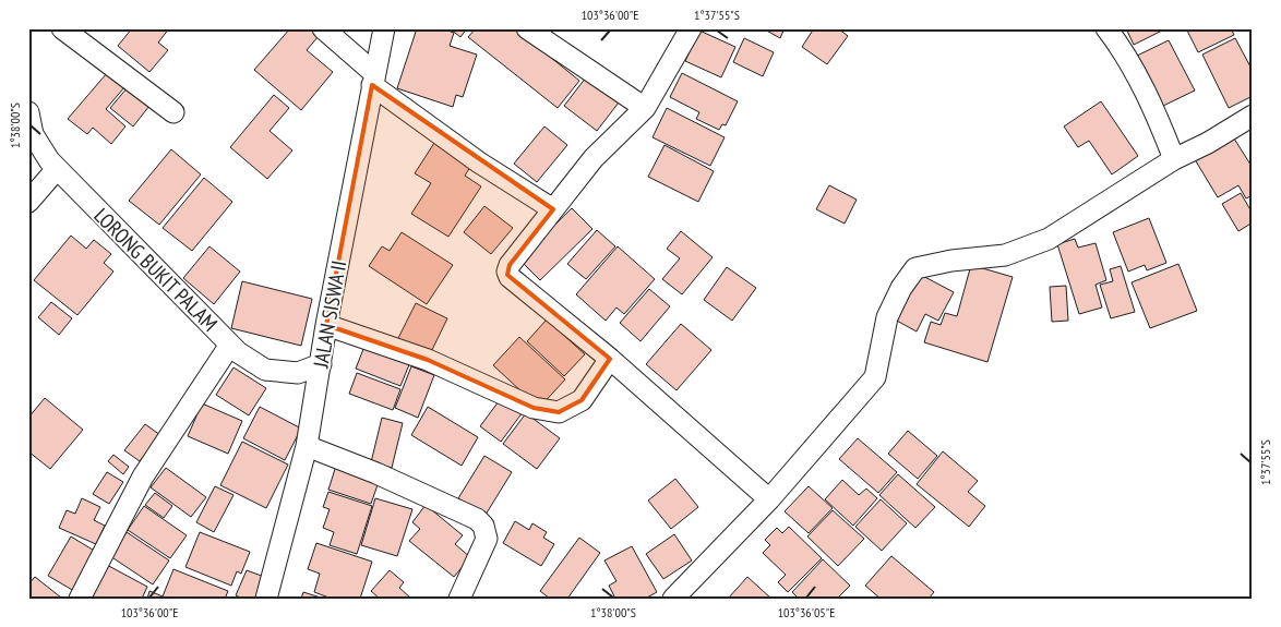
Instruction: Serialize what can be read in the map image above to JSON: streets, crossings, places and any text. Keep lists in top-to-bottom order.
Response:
{
  "streets": {
    "street": ["LORONG BUKIT PALAM", "JALAN SISWA II"]
  },
  "crossings": [
    ["LORONG BUKIT PALAM", "JALAN SISWA II"]
  ],
  "coordinates": [
    "103°36'00\"E",
    "1°37'55\"S",
    "1°38'00\"S",
    "103°36'05\"E"
  ]
}
